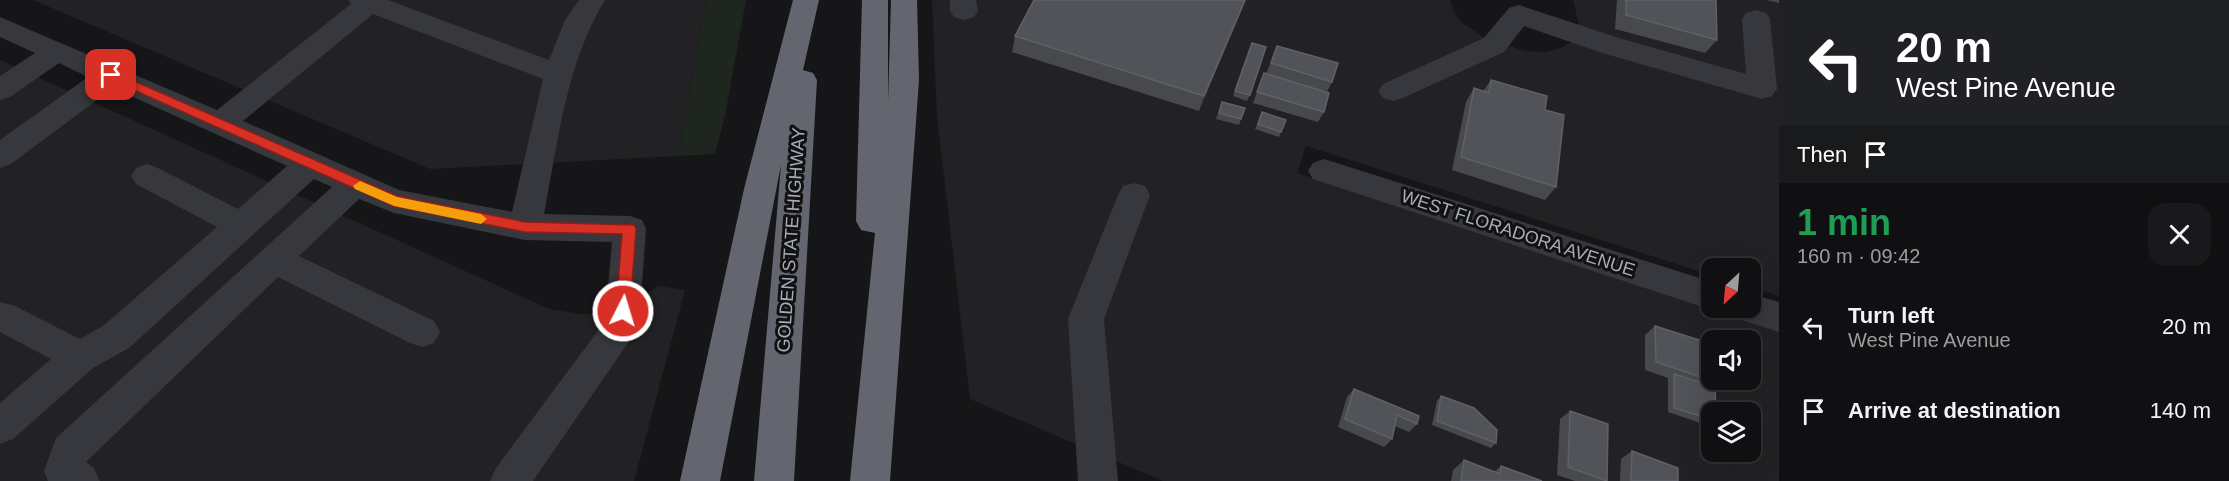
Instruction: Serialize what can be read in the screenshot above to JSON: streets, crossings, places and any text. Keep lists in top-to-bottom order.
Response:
{
  "streets": {
    "highway": ["GOLDEN STATE HIGHWAY"],
    "street": ["WEST FLORADORA AVENUE"]
  },
  "north": "bottom left",
  "page": {
    "turn": ["20 m", "West Pine Avenue"],
    "then": "Then",
    "heading": ["1 min", "160 m · 09:42"],
    "list": [
      {
        "name": "Turn left",
        "note": "West Pine Avenue",
        "value": "20 m"
      },
      {
        "name": "Arrive at destination",
        "value": "140 m"
      }
    ]
  }
}
